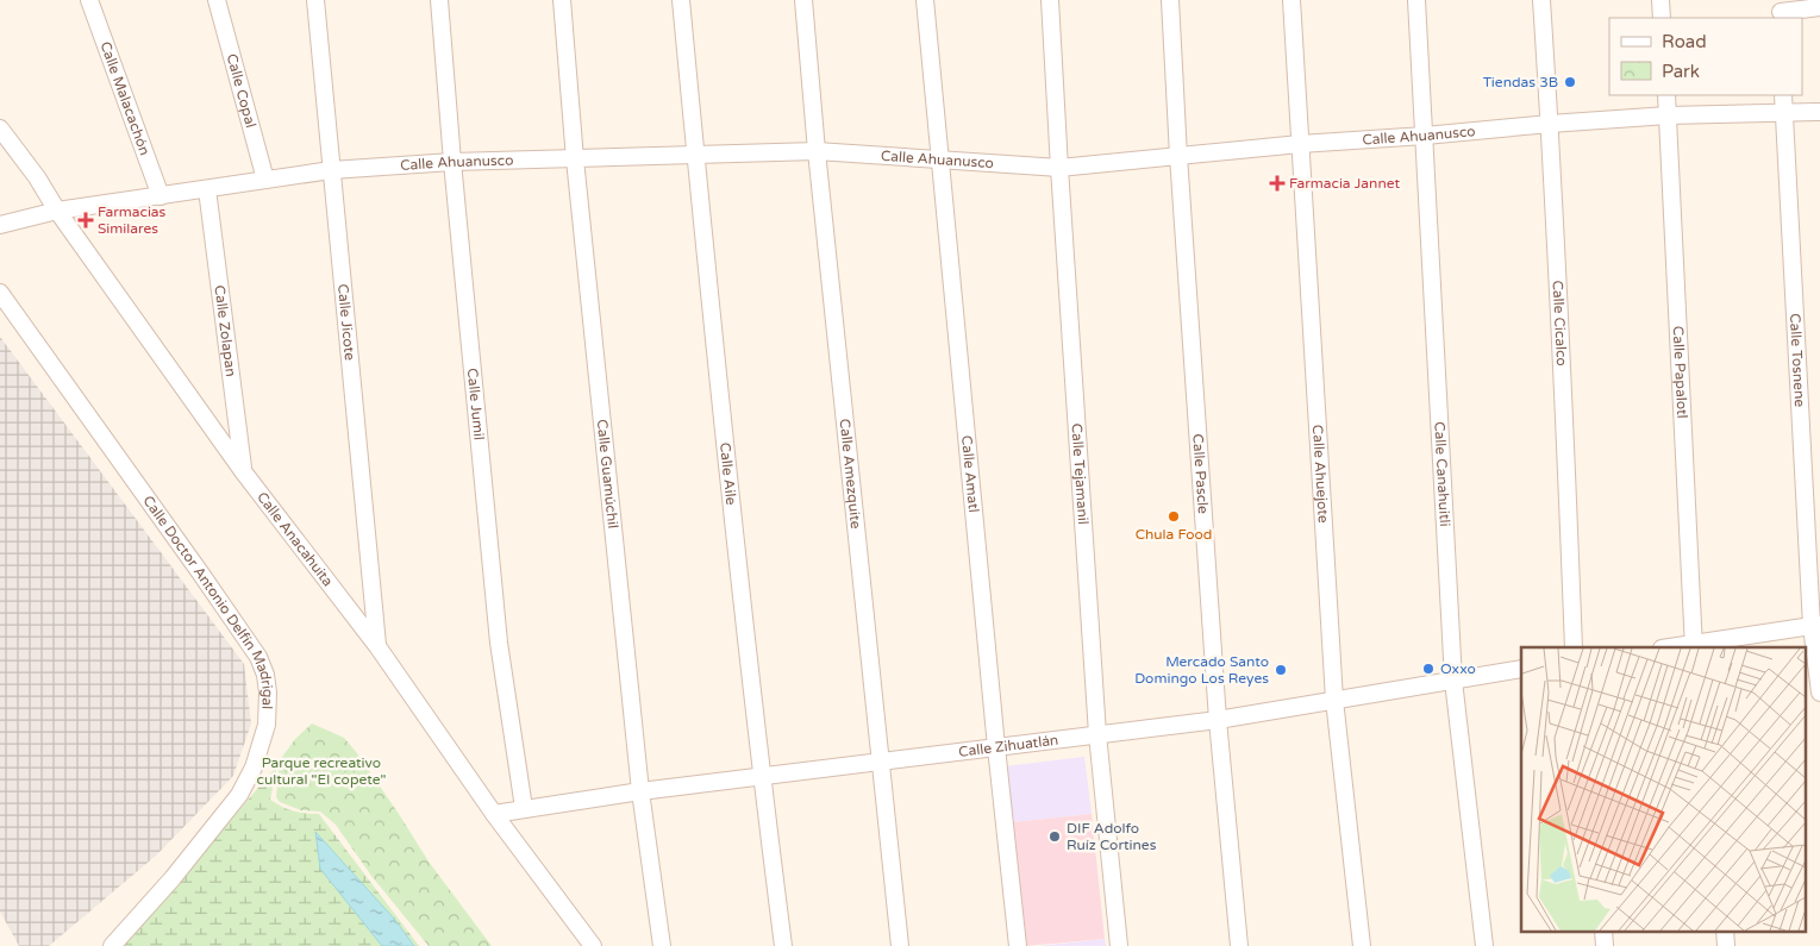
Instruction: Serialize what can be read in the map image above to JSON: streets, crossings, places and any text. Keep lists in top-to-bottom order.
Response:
{
  "streets": {
    "street": [
      "Calle Copal",
      "Calle Malacachón",
      "Calle Ahuanusco",
      "Calle Jicote",
      "Calle Cicalco",
      "Calle Zolapan",
      "Calle Tosnene",
      "Calle Papalotl",
      "Calle Jumil",
      "Calle Guamúchil",
      "Calle Aile",
      "Calle Amezquite",
      "Calle Amatl",
      "Calle Tejamanil",
      "Calle Pascle",
      "Calle Ahuejote",
      "Calle Canahuitli",
      "Calle Anacahuita",
      "Calle Doctor Antonio Delfín Madrigal",
      "Calle Zihuatlán"
    ]
  },
  "crossings": [
    ["Calle Copal", "Calle Ahuanusco"],
    ["Calle Malacachón", "Calle Ahuanusco"],
    ["Calle Ahuanusco", "Calle Jicote"],
    ["Calle Ahuanusco", "Calle Cicalco"],
    ["Calle Ahuanusco", "Calle Zolapan"],
    ["Calle Ahuanusco", "Calle Tosnene"],
    ["Calle Ahuanusco", "Calle Papalotl"],
    ["Calle Ahuanusco", "Calle Jumil"],
    ["Calle Ahuanusco", "Calle Guamúchil"],
    ["Calle Ahuanusco", "Calle Aile"],
    ["Calle Ahuanusco", "Calle Amezquite"],
    ["Calle Ahuanusco", "Calle Amatl"],
    ["Calle Ahuanusco", "Calle Tejamanil"],
    ["Calle Ahuanusco", "Calle Pascle"],
    ["Calle Ahuanusco", "Calle Ahuejote"],
    ["Calle Ahuanusco", "Calle Canahuitli"],
    ["Calle Ahuanusco", "Calle Anacahuita"],
    ["Calle Jicote", "Calle Anacahuita"],
    ["Calle Zolapan", "Calle Anacahuita"],
    ["Calle Jumil", "Calle Zihuatlán"],
    ["Calle Guamúchil", "Calle Zihuatlán"],
    ["Calle Aile", "Calle Zihuatlán"],
    ["Calle Amezquite", "Calle Zihuatlán"],
    ["Calle Amatl", "Calle Zihuatlán"],
    ["Calle Tejamanil", "Calle Zihuatlán"],
    ["Calle Pascle", "Calle Zihuatlán"],
    ["Calle Ahuejote", "Calle Zihuatlán"],
    ["Calle Canahuitli", "Calle Zihuatlán"],
    ["Calle Anacahuita", "Calle Zihuatlán"]
  ],
  "parks": ["Parque recreativo cultural \"El copete\""],
  "places": {
    "other": [
      "Tiendas 3B",
      "Chula Food",
      "Oxxo",
      "Mercado Santo Domingo Los Reyes",
      "DIF Adolfo Ruíz Cortines"
    ],
    "health": ["Farmacia Jannet", "Farmacias Similares"]
  },
  "legend": ["Road", "Park"]
}
